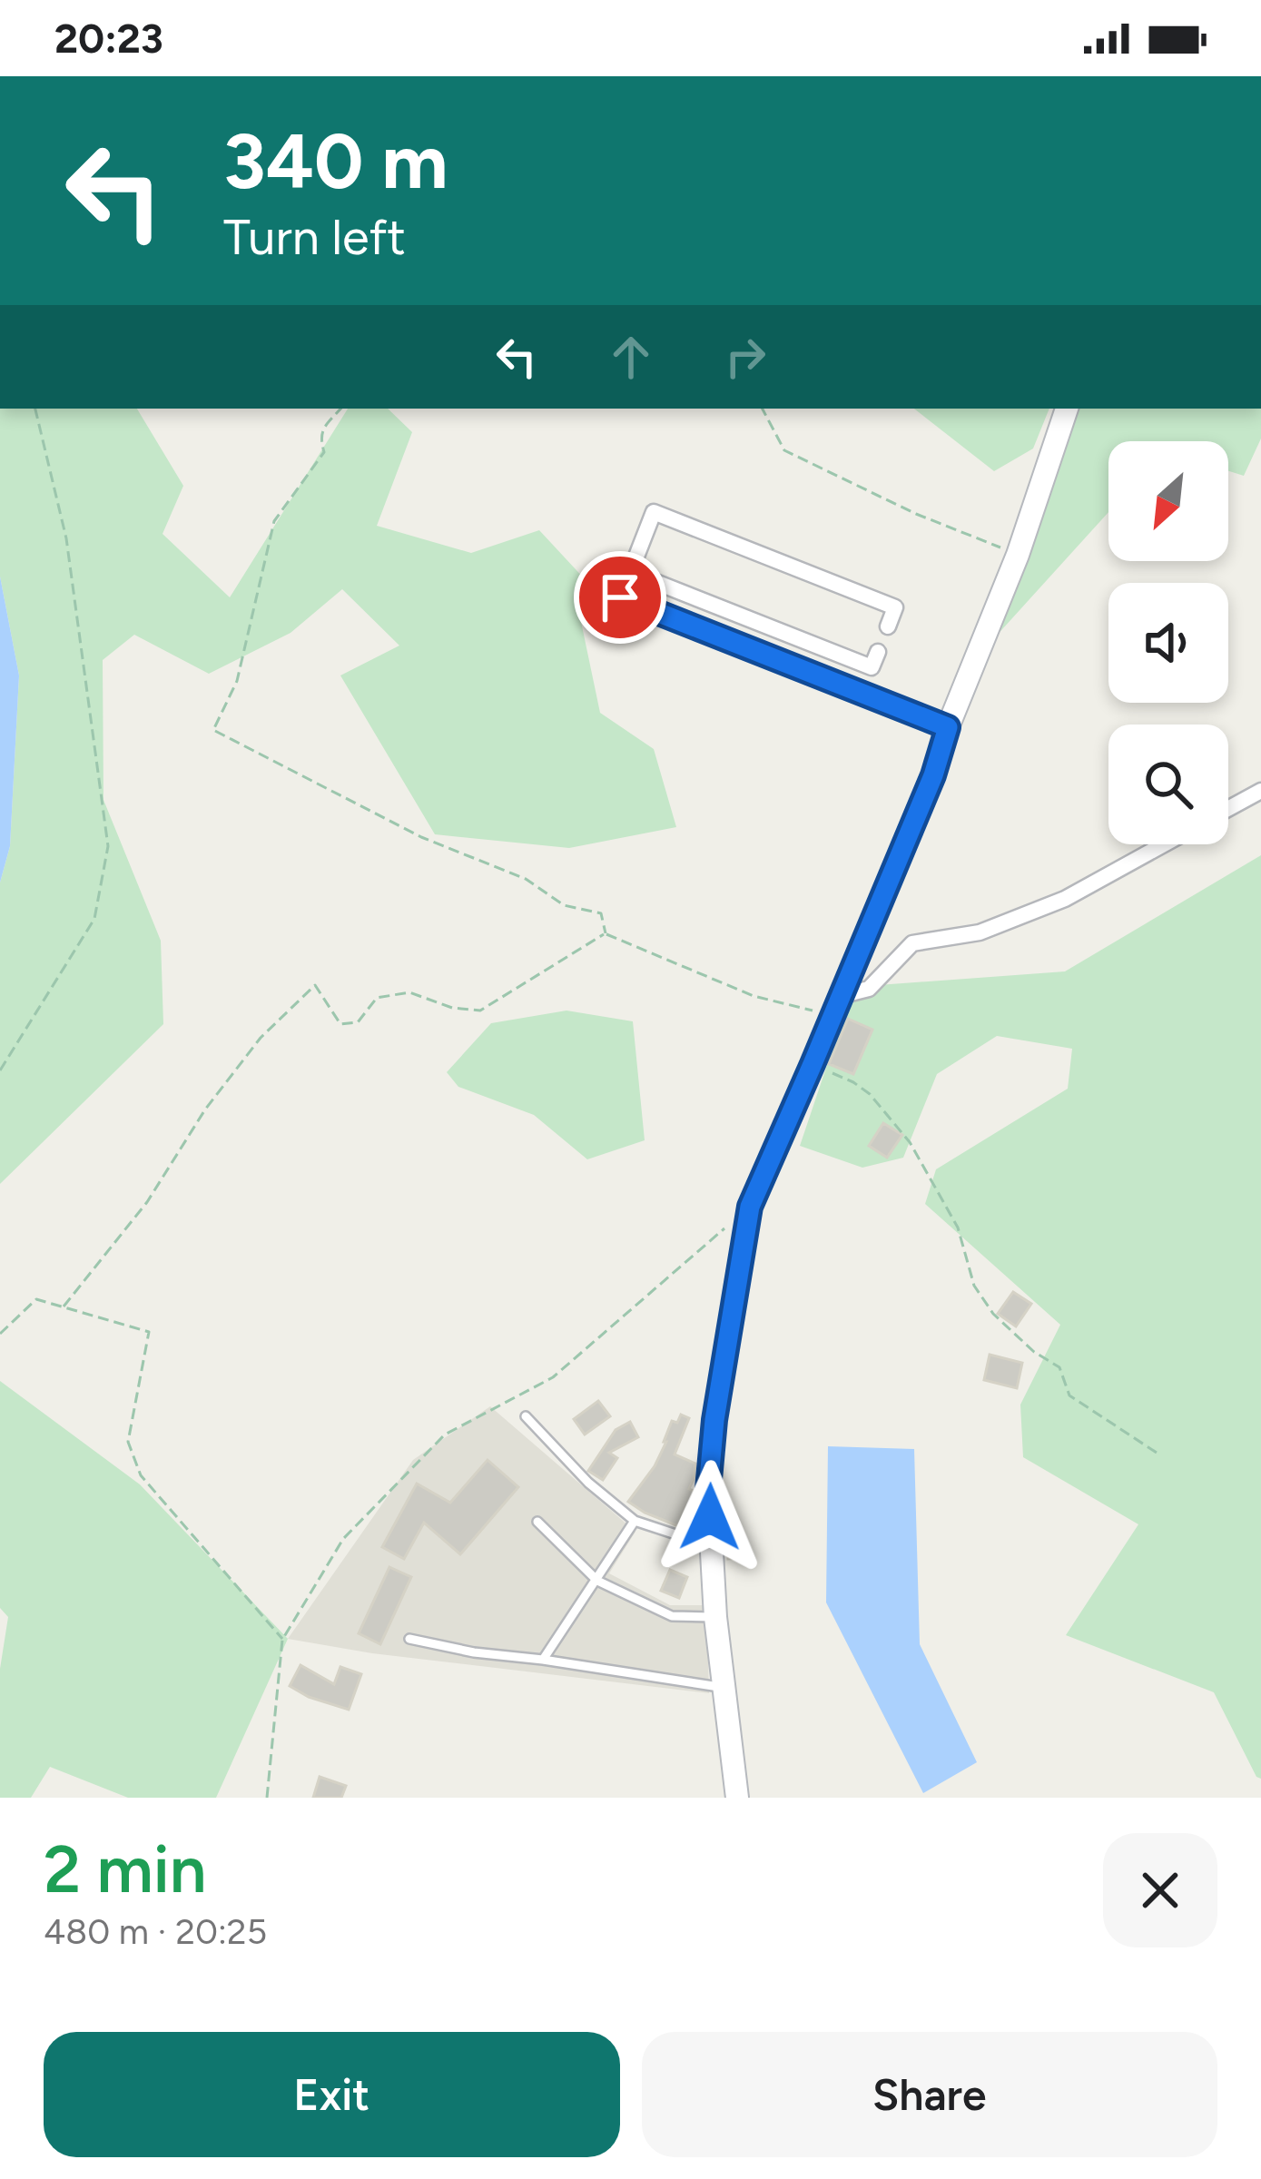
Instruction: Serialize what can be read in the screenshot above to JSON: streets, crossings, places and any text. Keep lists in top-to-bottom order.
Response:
{
  "north": "bottom left",
  "page": {
    "status": "20:23",
    "turn": ["340 m", "Turn left"],
    "heading": ["2 min", "480 m · 20:25"],
    "buttons": ["Exit", "Share"]
  }
}
